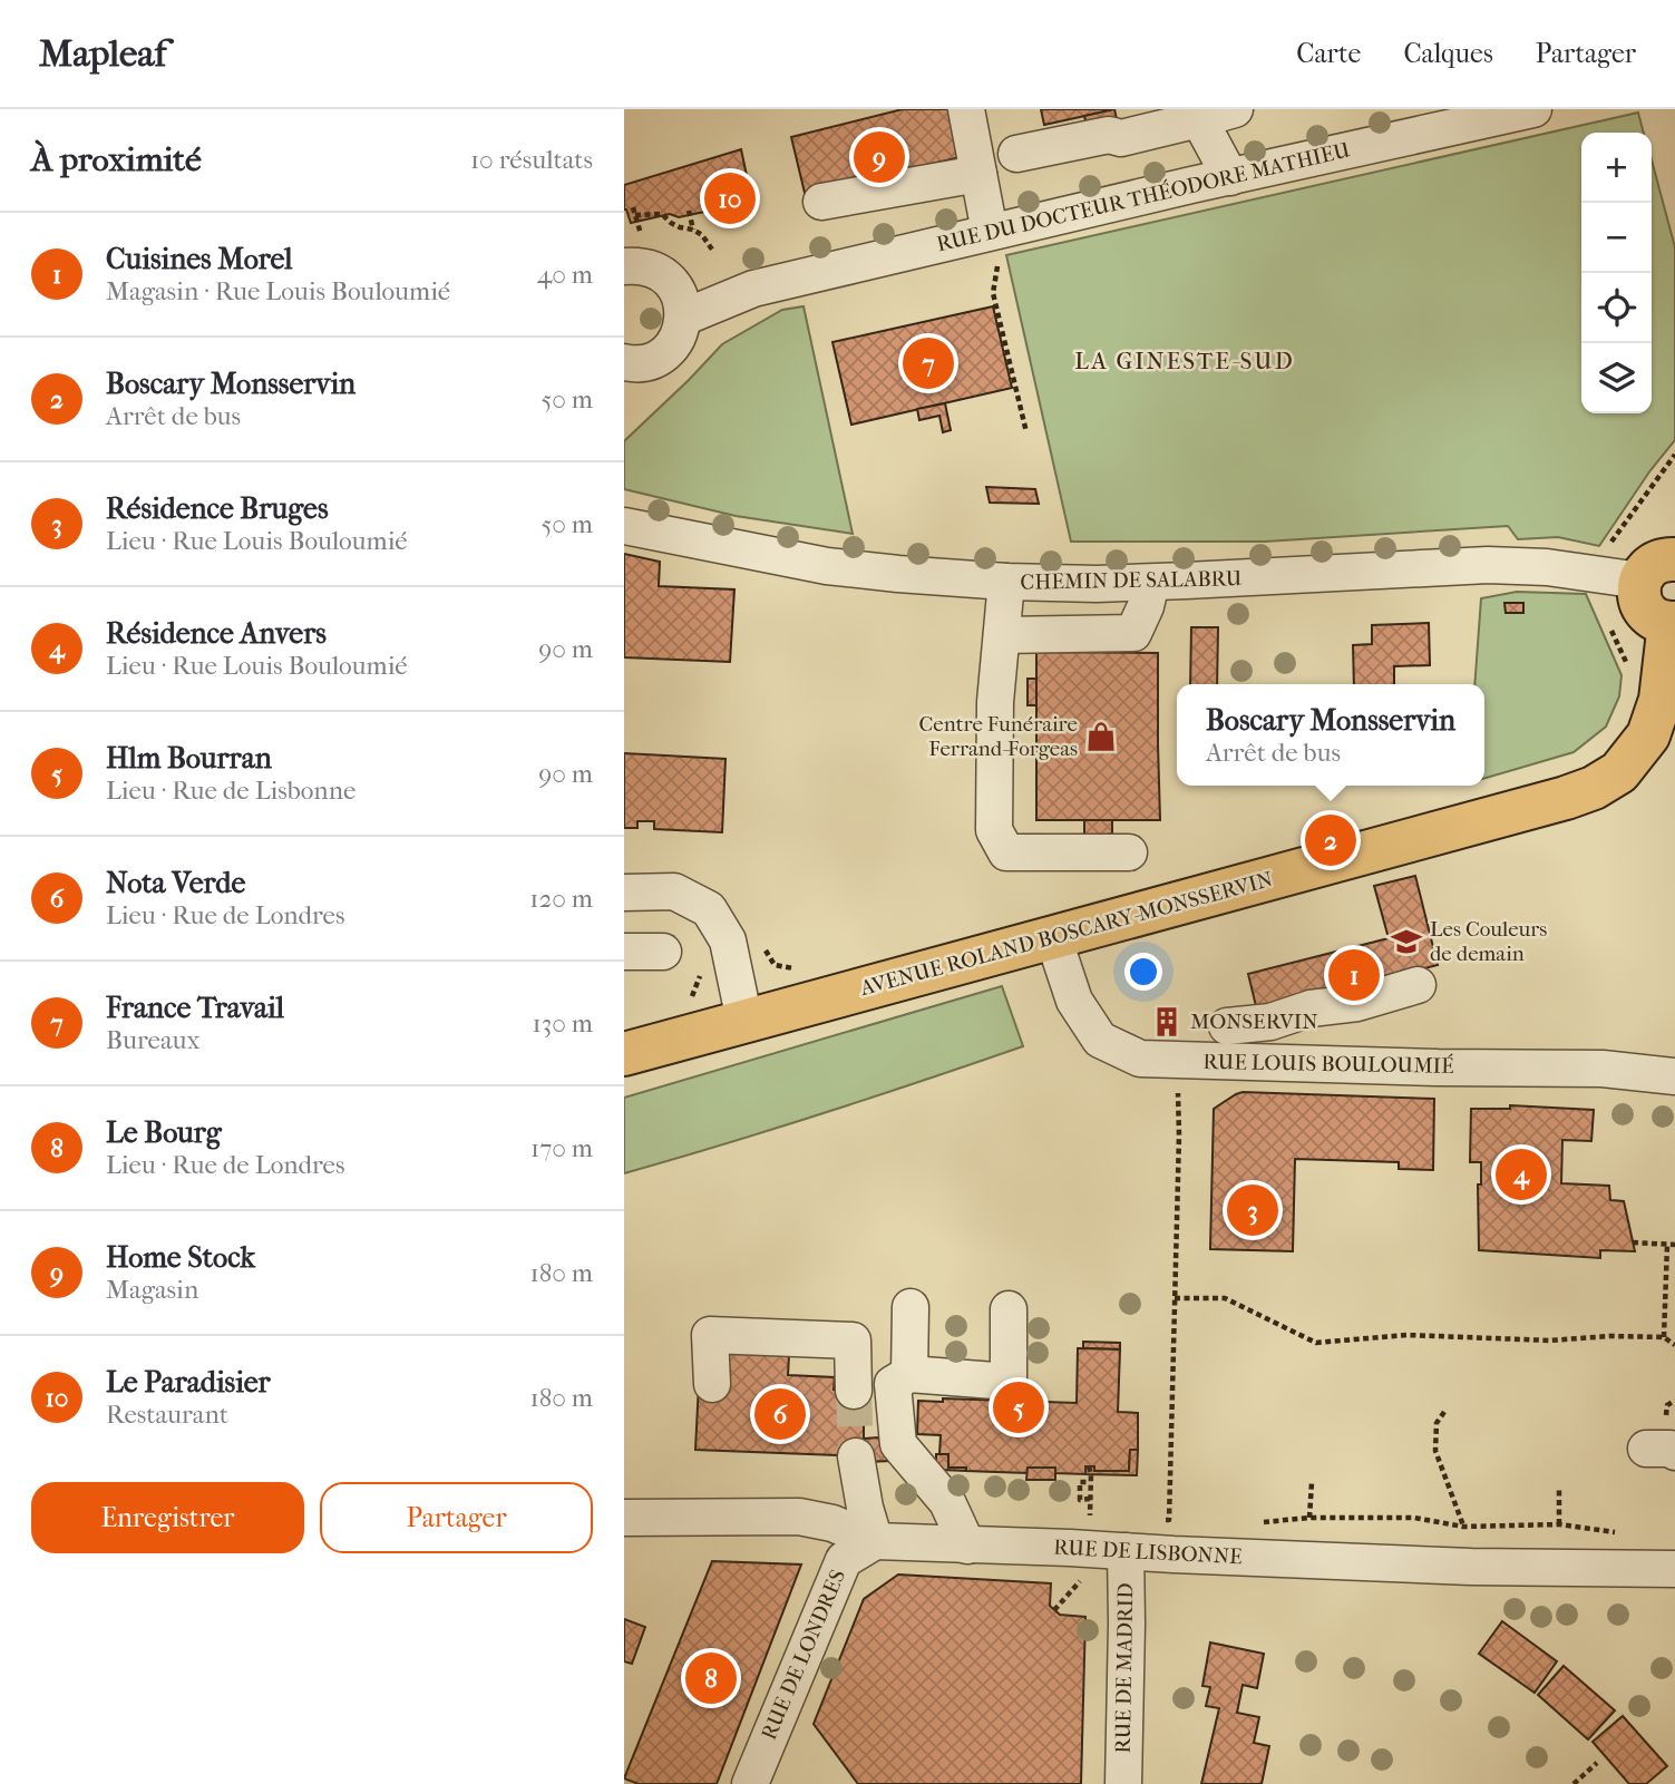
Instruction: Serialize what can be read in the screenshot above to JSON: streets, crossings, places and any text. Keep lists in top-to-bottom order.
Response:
{
  "streets": {
    "main road": ["AVENUE ROLAND BOSCARY-MONSSERVIN"],
    "street": [
      "RUE DU DOCTEUR THÉODORE MATHIEU",
      "CHEMIN DE SALABRU",
      "RUE LOUIS BOULOUMIÉ",
      "RUE DE LISBONNE",
      "RUE DE LONDRES",
      "RUE DE MADRID"
    ]
  },
  "crossings": [
    ["AVENUE ROLAND BOSCARY-MONSSERVIN", "RUE LOUIS BOULOUMIÉ"],
    ["RUE DE LISBONNE", "RUE DE LONDRES"],
    ["RUE DE LISBONNE", "RUE DE MADRID"]
  ],
  "districts": ["LA GINESTE-SUD"],
  "places": {
    "shop": ["Centre Funéraire Ferrand-Forgeas"],
    "school or university": ["Les Couleurs de demain"],
    "building": ["MONSERVIN"]
  },
  "page": {
    "header": "Mapleaf",
    "nav": ["Carte", "Calques", "Partager"],
    "heading": ["À proximité", "10 résultats"],
    "pins": [
      "9",
      "10",
      "7",
      "2",
      "1",
      "4",
      "3",
      "5",
      "6",
      "8"
    ],
    "map_buttons": ["+", "−"],
    "list": [
      {
        "mark": "1",
        "name": "Cuisines Morel",
        "note": "Magasin · Rue Louis Bouloumié",
        "value": "40 m"
      },
      {
        "mark": "2",
        "name": "Boscary Monsservin",
        "note": "Arrêt de bus",
        "value": "50 m"
      },
      {
        "mark": "3",
        "name": "Résidence Bruges",
        "note": "Lieu · Rue Louis Bouloumié",
        "value": "50 m"
      },
      {
        "mark": "4",
        "name": "Résidence Anvers",
        "note": "Lieu · Rue Louis Bouloumié",
        "value": "90 m"
      },
      {
        "mark": "5",
        "name": "Hlm Bourran",
        "note": "Lieu · Rue de Lisbonne",
        "value": "90 m"
      },
      {
        "mark": "6",
        "name": "Nota Verde",
        "note": "Lieu · Rue de Londres",
        "value": "120 m"
      },
      {
        "mark": "7",
        "name": "France Travail",
        "note": "Bureaux",
        "value": "130 m"
      },
      {
        "mark": "8",
        "name": "Le Bourg",
        "note": "Lieu · Rue de Londres",
        "value": "170 m"
      },
      {
        "mark": "9",
        "name": "Home Stock",
        "note": "Magasin",
        "value": "180 m"
      },
      {
        "mark": "10",
        "name": "Le Paradisier",
        "note": "Restaurant",
        "value": "180 m"
      }
    ],
    "popup": ["Boscary Monsservin", "Arrêt de bus"],
    "buttons": ["Enregistrer", "Partager"]
  }
}
